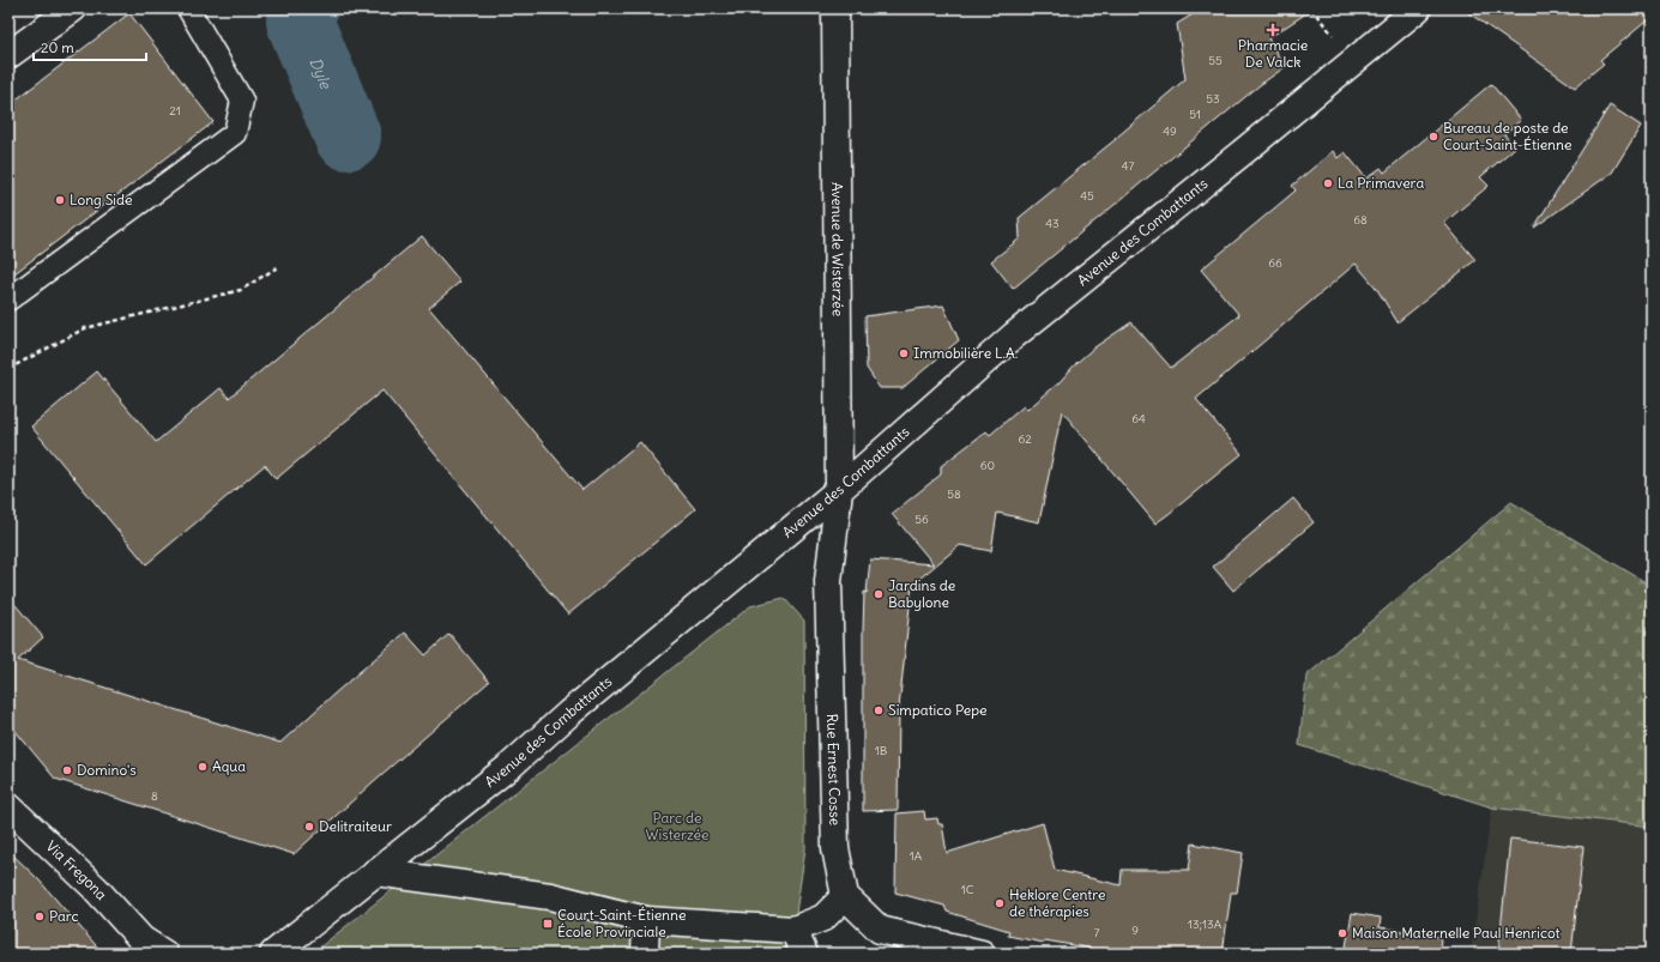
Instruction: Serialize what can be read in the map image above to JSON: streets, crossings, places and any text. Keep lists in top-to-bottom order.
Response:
{
  "streets": {
    "main road": [
      "Avenue des Combattants",
      "Avenue de Wisterzée",
      "Rue Ernest Cosse",
      "Via Fregona"
    ]
  },
  "crossings": [
    ["Avenue des Combattants", "Avenue de Wisterzée"],
    ["Avenue des Combattants", "Rue Ernest Cosse"],
    ["Avenue de Wisterzée", "Rue Ernest Cosse"]
  ],
  "water": ["Dyle"],
  "parks": ["Parc de Wisterzée"],
  "places": {
    "health": ["Pharmacie De Valck"],
    "other": [
      "Bureau de poste de Court-Saint-Étienne",
      "La Primavera",
      "Long Side",
      "Immobilière L.A.",
      "Jardins de Babylone",
      "Simpatico Pepe",
      "Aqua",
      "Domino's",
      "Delitraiteur",
      "Heklore Centre de thérapies",
      "Parc",
      "Maison Maternelle Paul Henricot"
    ],
    "transit": ["Court-Saint-Étienne École Provinciale"]
  },
  "house_numbers": [
    "55",
    "53",
    "21",
    "51",
    "49",
    "47",
    "45",
    "68",
    "43",
    "66",
    "64",
    "62",
    "60",
    "58",
    "56",
    "1B",
    "8",
    "1A",
    "1C",
    "13;13A",
    "9",
    "7"
  ],
  "scale_bar": "20 m"
}
